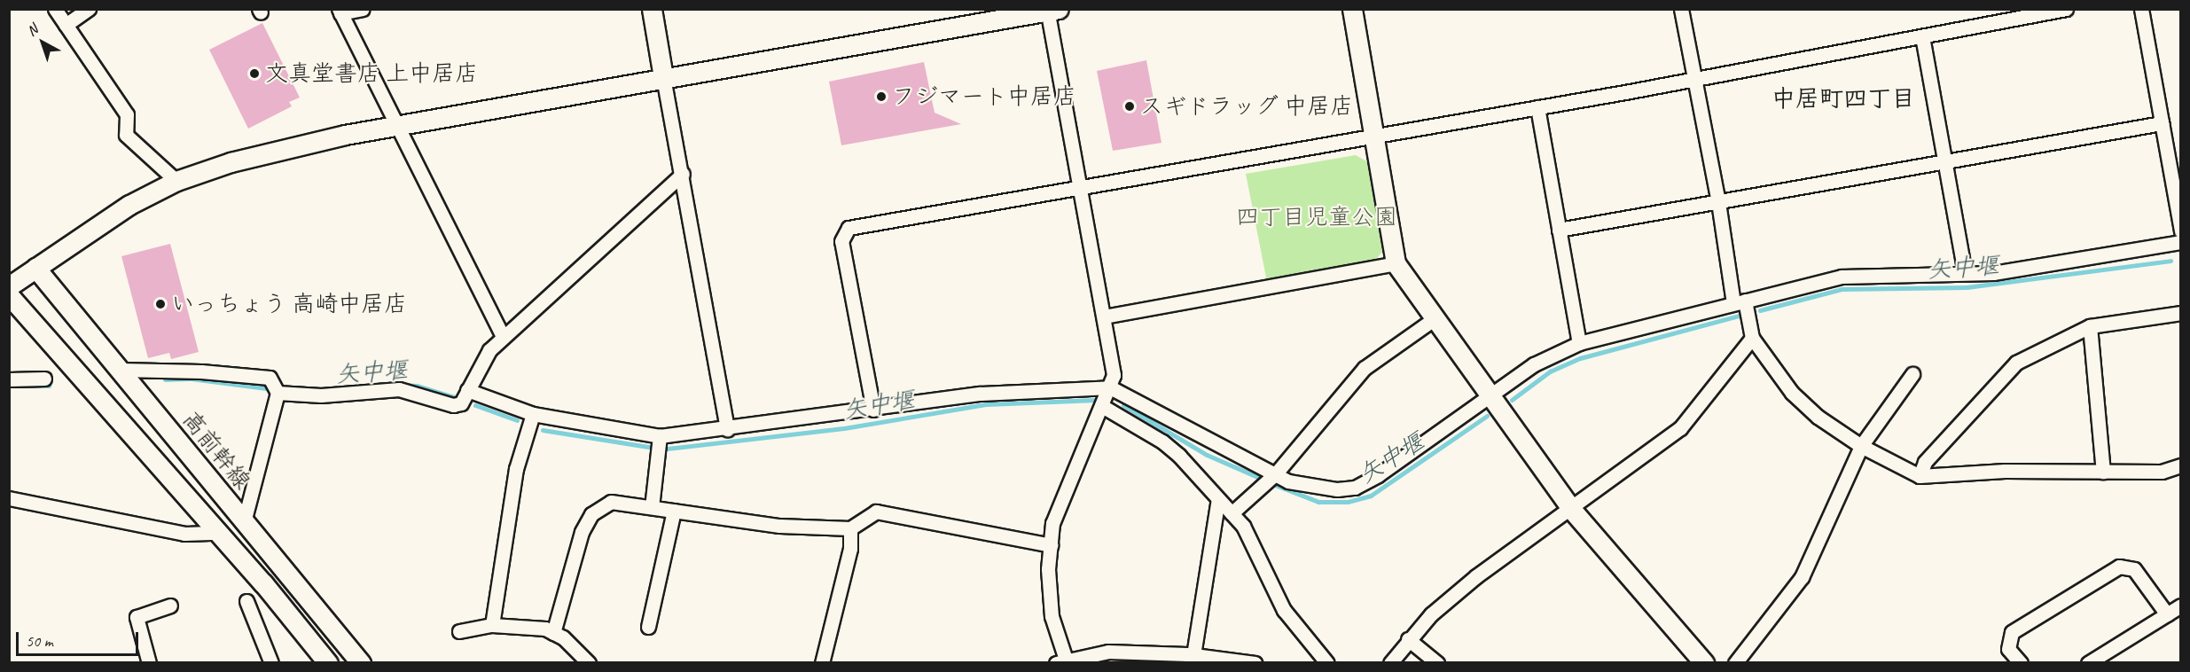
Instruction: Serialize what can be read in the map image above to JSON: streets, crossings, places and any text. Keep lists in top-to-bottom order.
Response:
{
  "streets": {
    "street": ["高前幹線"]
  },
  "districts": ["中居町四丁目"],
  "water": ["矢中堰"],
  "parks": ["四丁目児童公園"],
  "places": [
    "文真堂書店 上中居店",
    "フジマート中居店",
    "スギドラッグ 中居店",
    "いっちょう 高崎中居店"
  ],
  "scale_bar": "50 m",
  "north": "top left"
}
